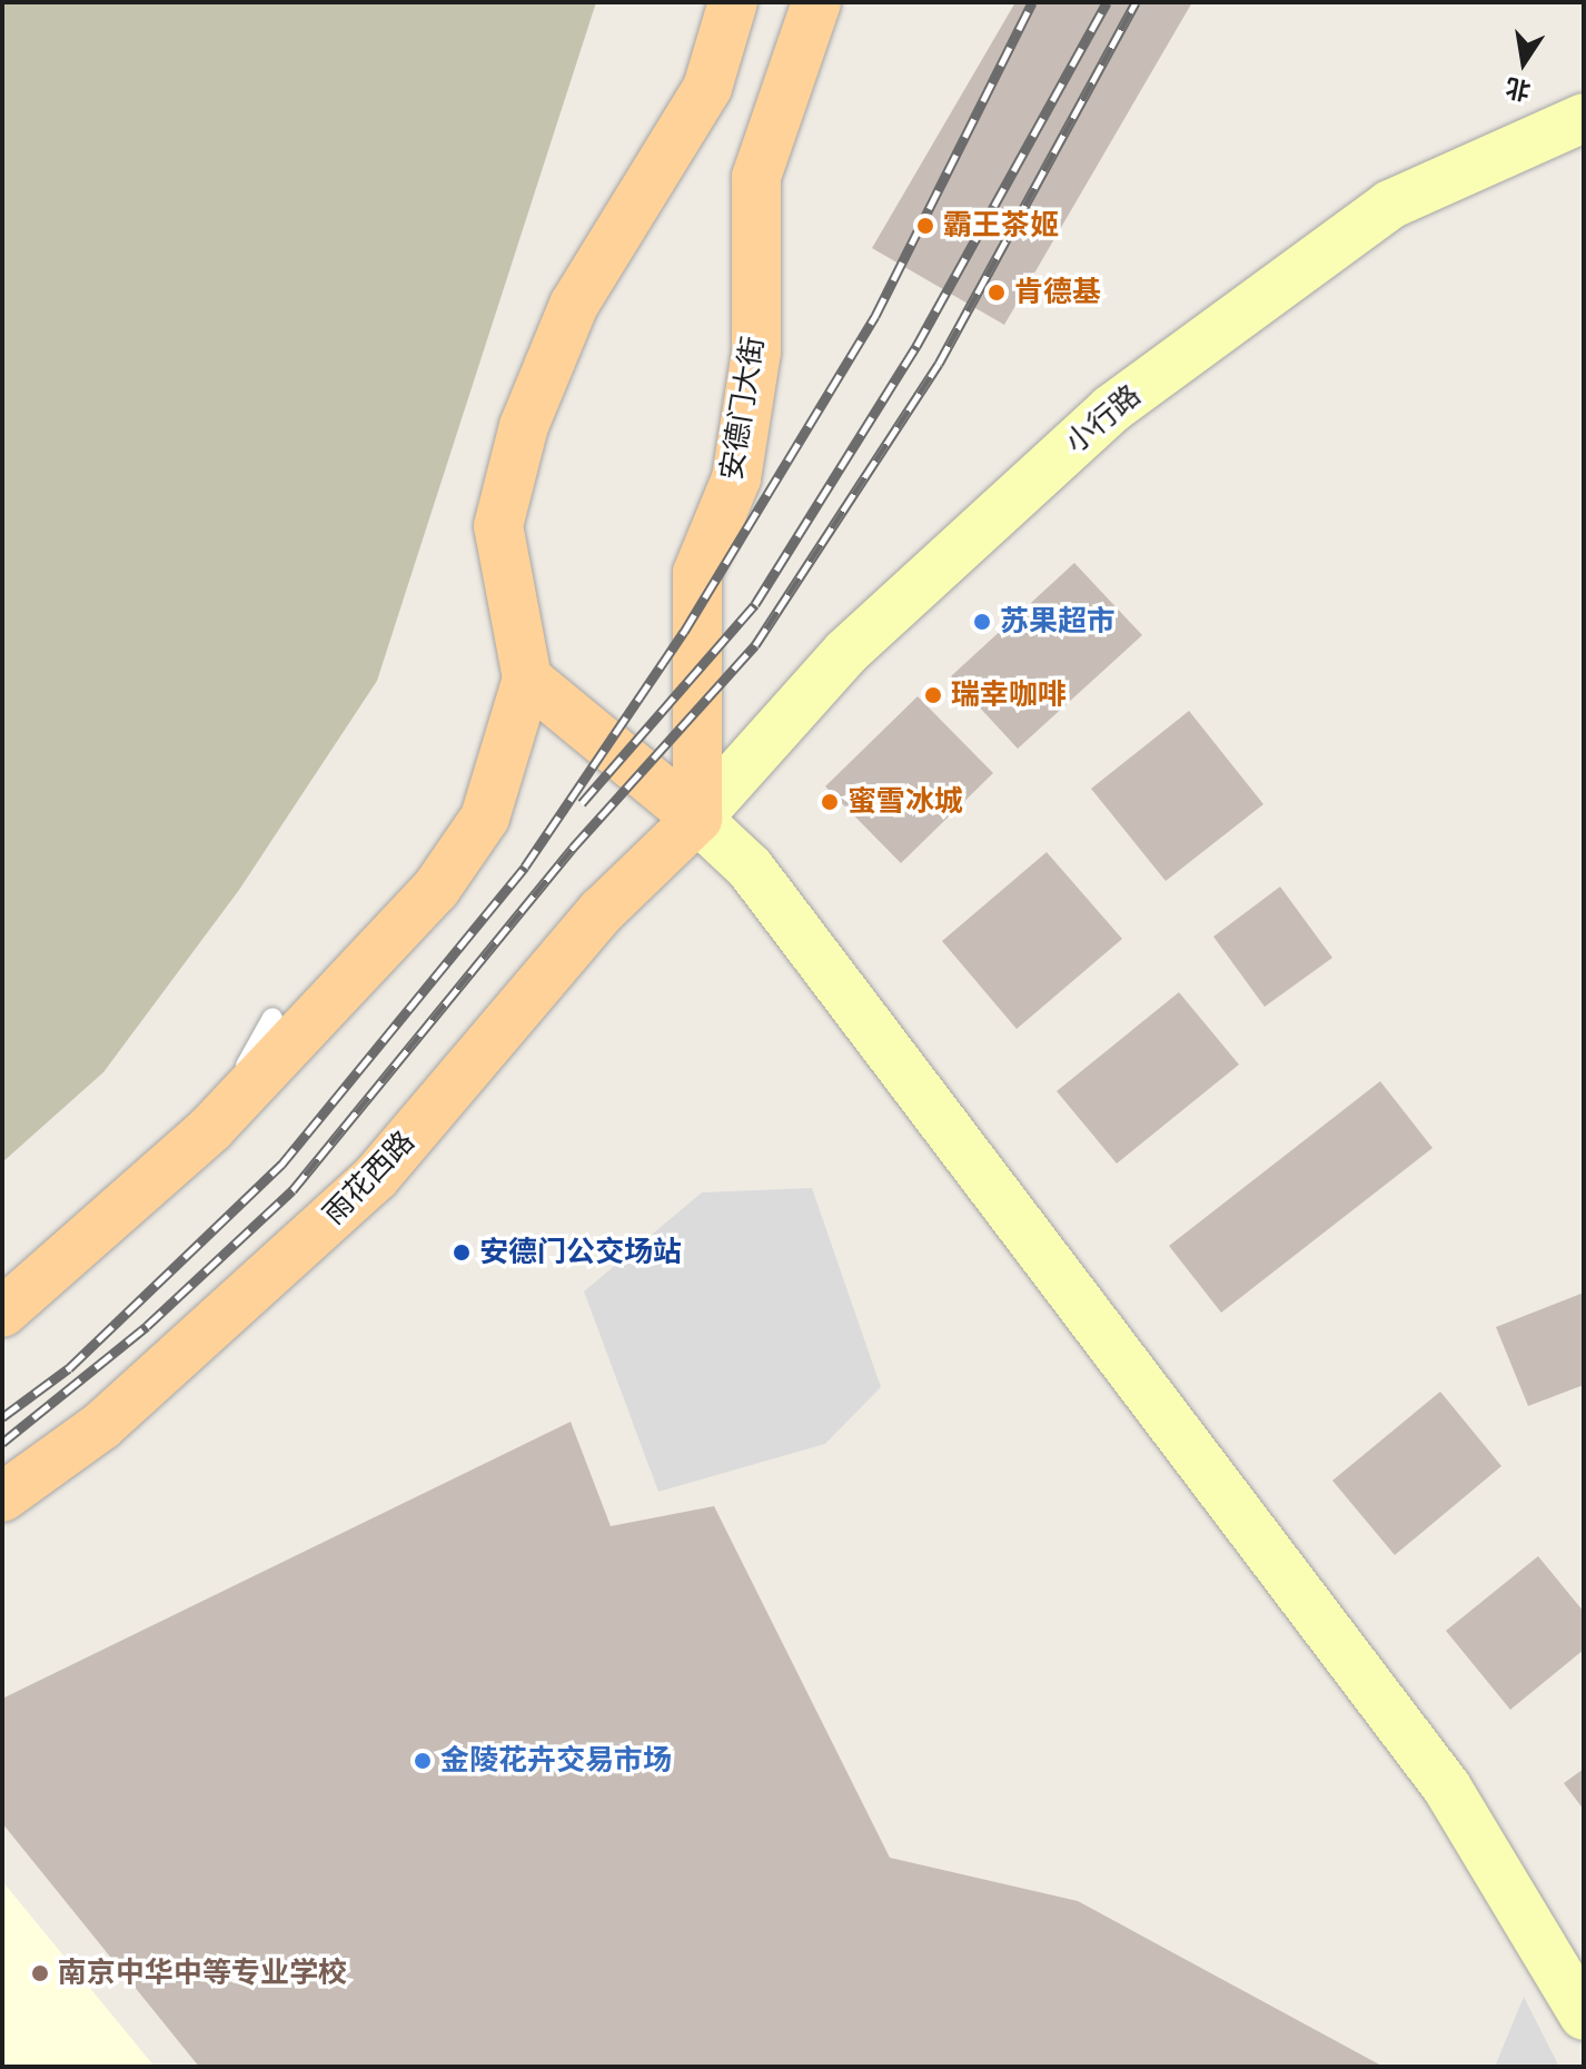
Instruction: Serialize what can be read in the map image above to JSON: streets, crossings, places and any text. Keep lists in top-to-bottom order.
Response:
{
  "streets": {
    "main road": ["安德门大街", "雨花西路"],
    "street": ["小行路"]
  },
  "crossings": [
    ["安德门大街", "小行路"],
    ["安德门大街", "雨花西路"],
    ["小行路", "雨花西路"]
  ],
  "places": [
    "霸王茶姬",
    "肯德基",
    "苏果超市",
    "瑞幸咖啡",
    "蜜雪冰城",
    "安德门公交场站",
    "金陵花卉交易市场",
    "南京中华中等专业学校"
  ],
  "north": "bottom"
}
